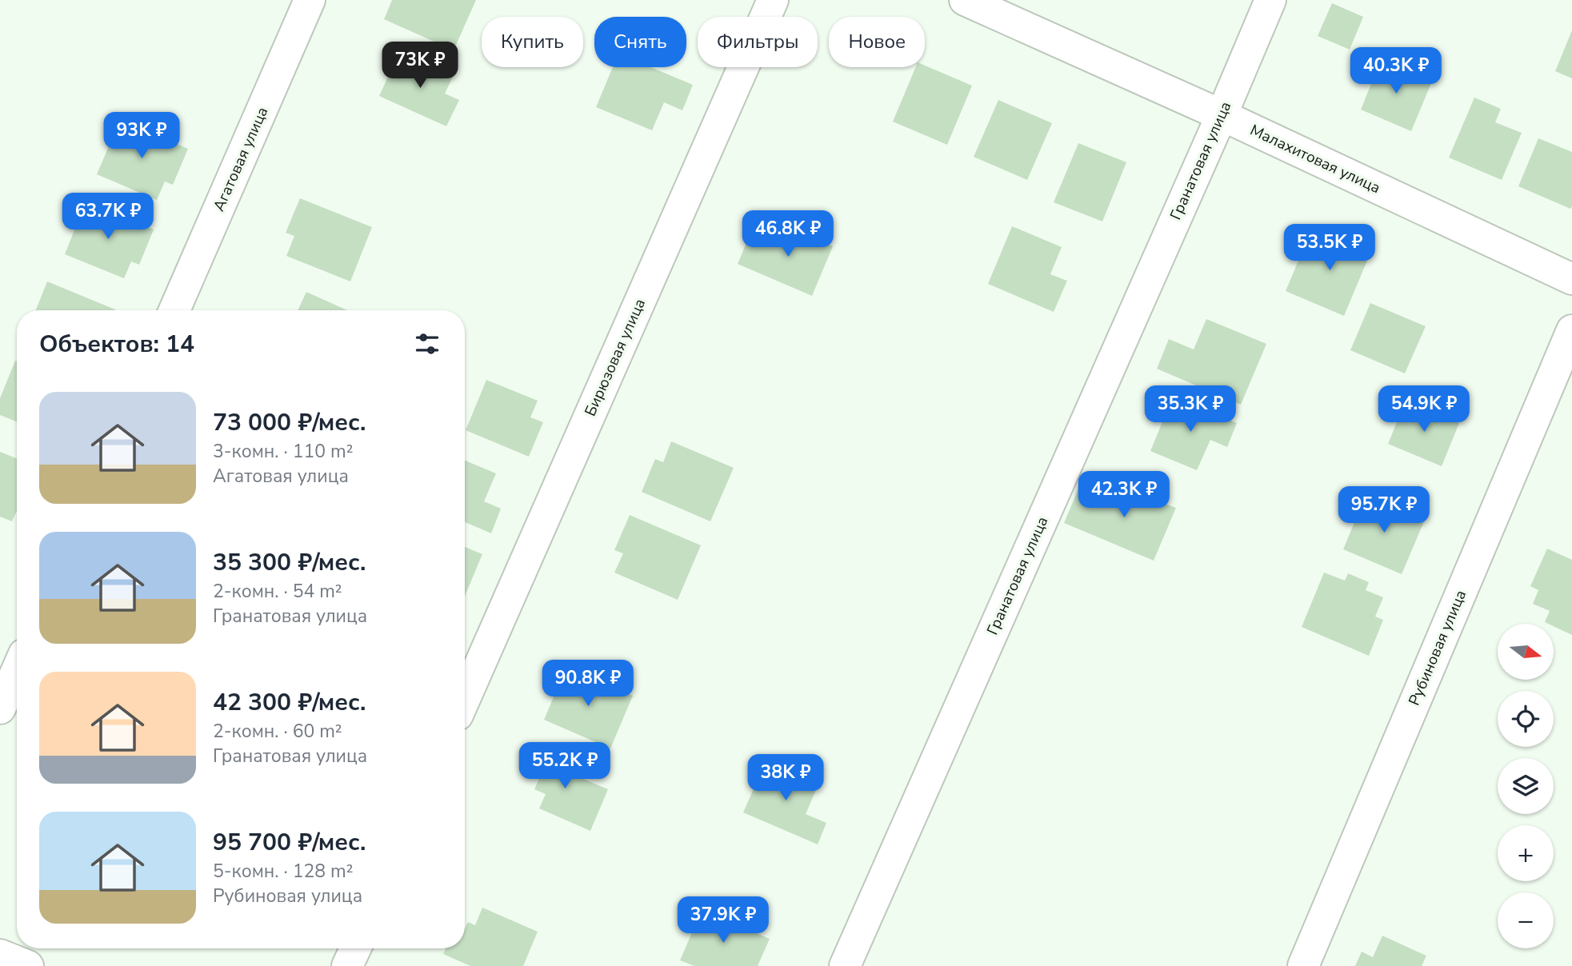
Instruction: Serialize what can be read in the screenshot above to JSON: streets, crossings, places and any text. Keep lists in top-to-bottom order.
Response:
{
  "streets": {
    "street": [
      "Агатовая улица",
      "Малахитовая улица",
      "Гранатовая улица",
      "Бирюзовая улица",
      "Рубиновая улица"
    ]
  },
  "crossings": [
    ["Малахитовая улица", "Гранатовая улица"]
  ],
  "north": "right",
  "page": {
    "chip": [
      "Купить",
      "Снять",
      "Фильтры",
      "Новое"
    ],
    "price": [
      "73K ₽",
      "40.3K ₽",
      "93K ₽",
      "63.7K ₽",
      "46.8K ₽",
      "53.5K ₽",
      "35.3K ₽",
      "54.9K ₽",
      "42.3K ₽",
      "95.7K ₽",
      "90.8K ₽",
      "55.2K ₽",
      "38K ₽",
      "37.9K ₽"
    ],
    "heading": "Объектов: 14",
    "list": [
      {
        "name": "73 000 ₽/мес.",
        "note": "3-комн. · 110 m² · Агатовая улица"
      },
      {
        "name": "35 300 ₽/мес.",
        "note": "2-комн. · 54 m² · Гранатовая улица"
      },
      {
        "name": "42 300 ₽/мес.",
        "note": "2-комн. · 60 m² · Гранатовая улица"
      },
      {
        "name": "95 700 ₽/мес.",
        "note": "5-комн. · 128 m² · Рубиновая улица"
      }
    ],
    "map_buttons": ["+", "−"]
  }
}
